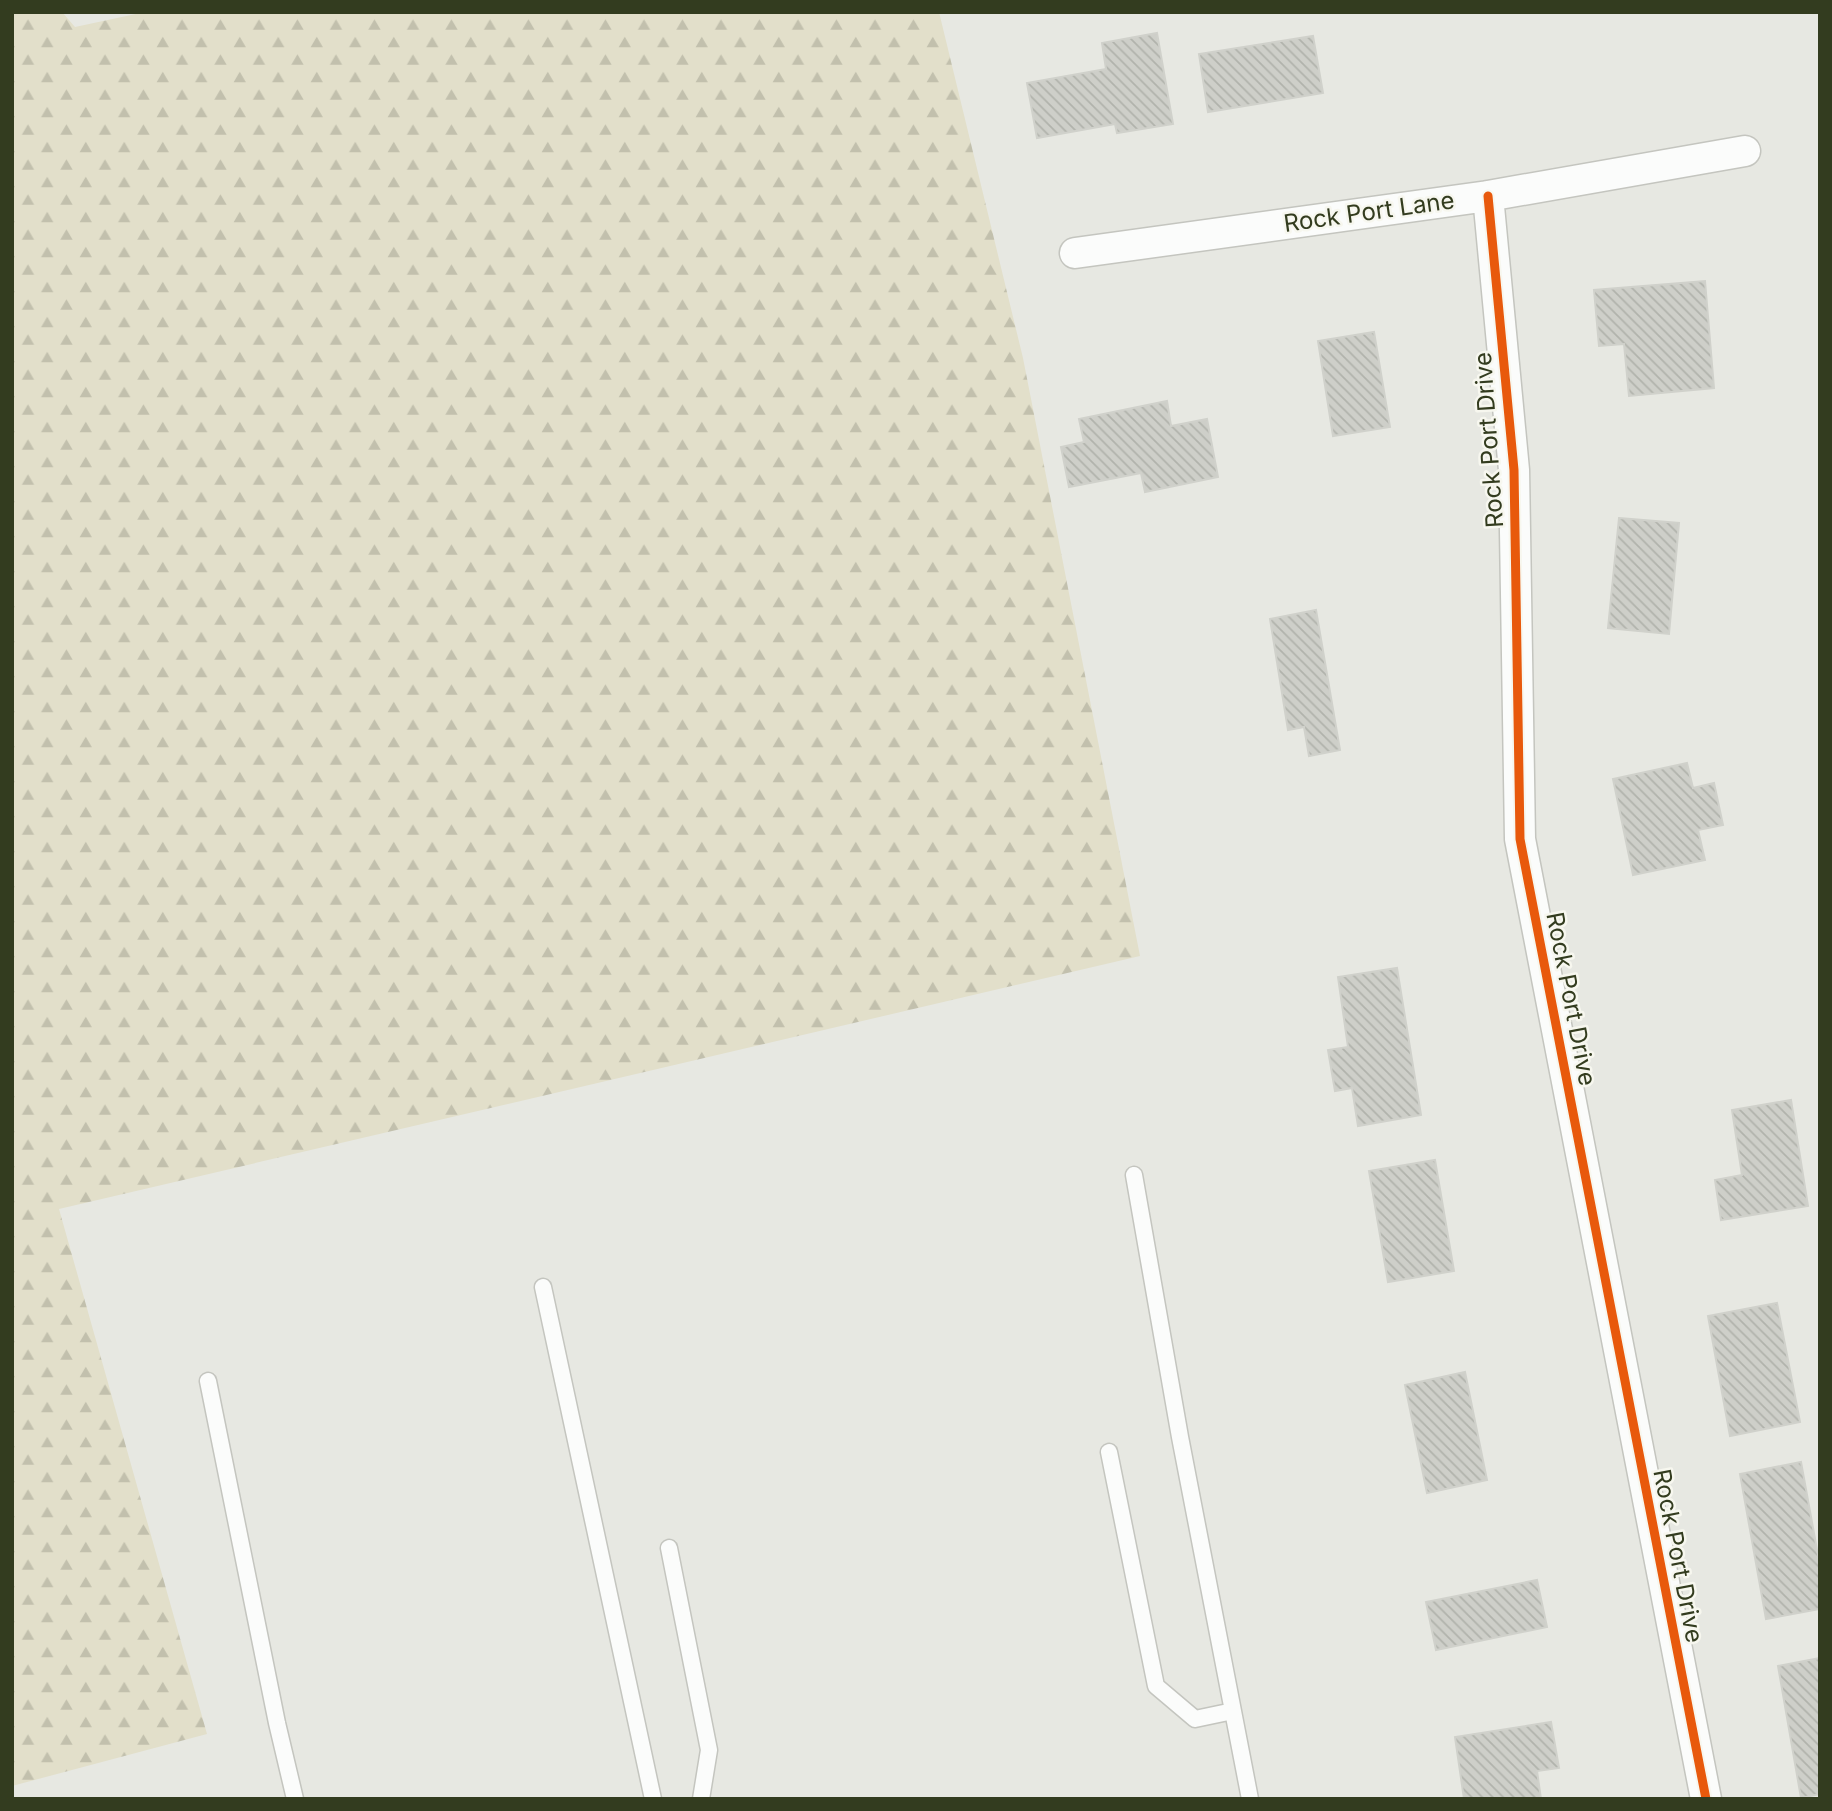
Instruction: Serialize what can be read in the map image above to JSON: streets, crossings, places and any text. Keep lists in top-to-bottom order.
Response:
{
  "streets": {
    "street": ["Rock Port Lane", "Rock Port Drive"]
  },
  "crossings": [
    ["Rock Port Lane", "Rock Port Drive"]
  ]
}
